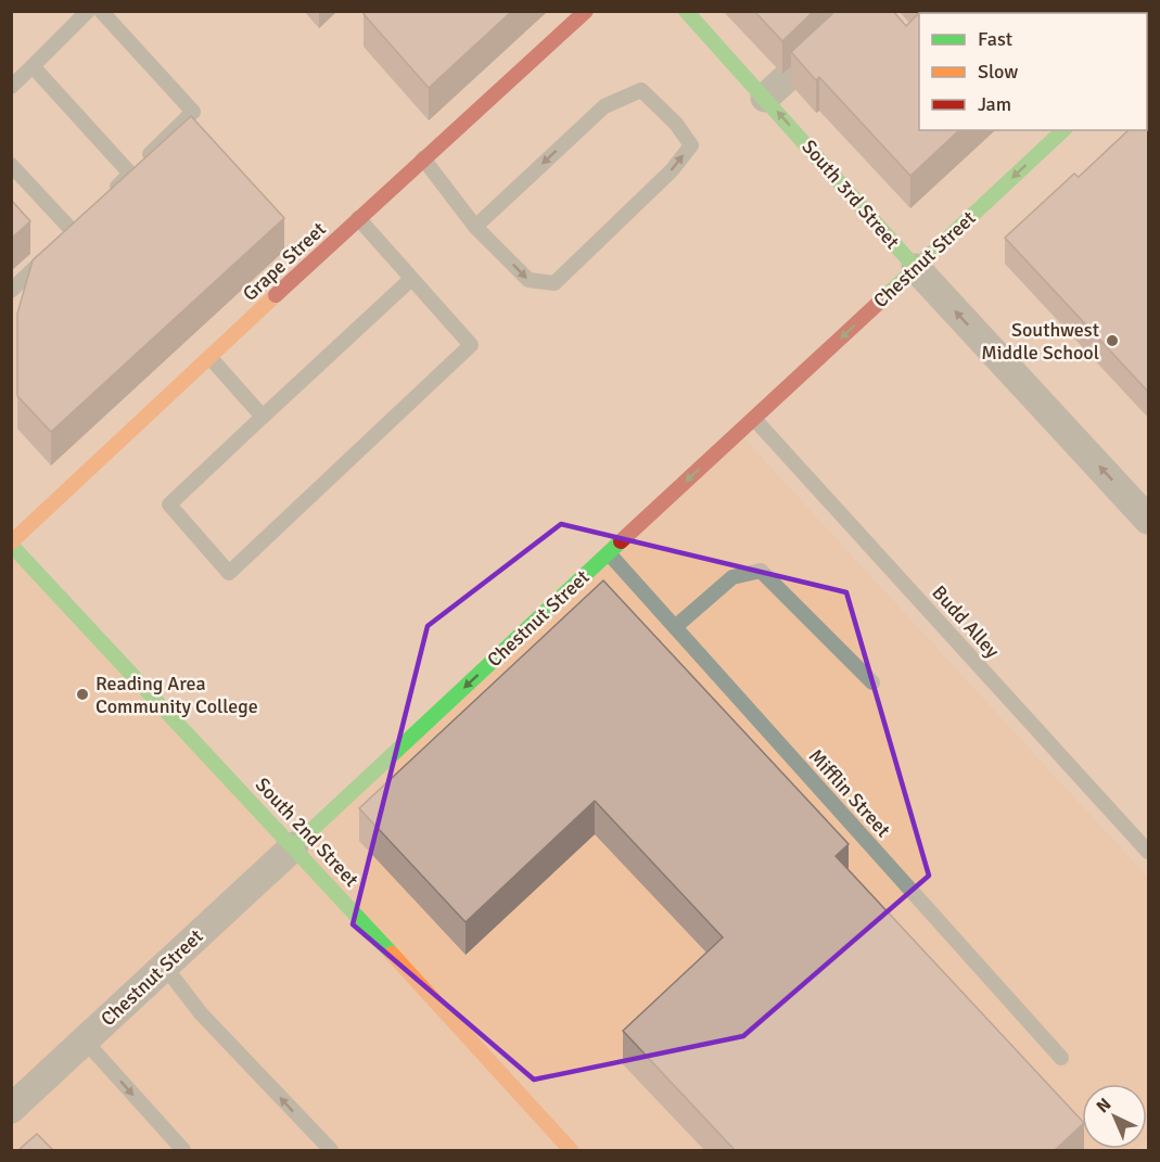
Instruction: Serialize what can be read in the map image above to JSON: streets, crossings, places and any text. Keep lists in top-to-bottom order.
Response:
{
  "streets": {
    "street": [
      "South 3rd Street",
      "Chestnut Street",
      "Grape Street",
      "South 2nd Street"
    ],
    "lane": ["Budd Alley", "Mifflin Street"]
  },
  "crossings": [
    ["South 3rd Street", "Chestnut Street"],
    ["Chestnut Street", "Budd Alley"],
    ["Chestnut Street", "Mifflin Street"],
    ["Chestnut Street", "South 2nd Street"],
    ["Grape Street", "South 2nd Street"]
  ],
  "one_way": ["South 3rd Street", "Chestnut Street"],
  "places": ["Southwest Middle School", "Reading Area Community College"],
  "legend": ["Fast", "Slow", "Jam"],
  "north": "top left"
}
